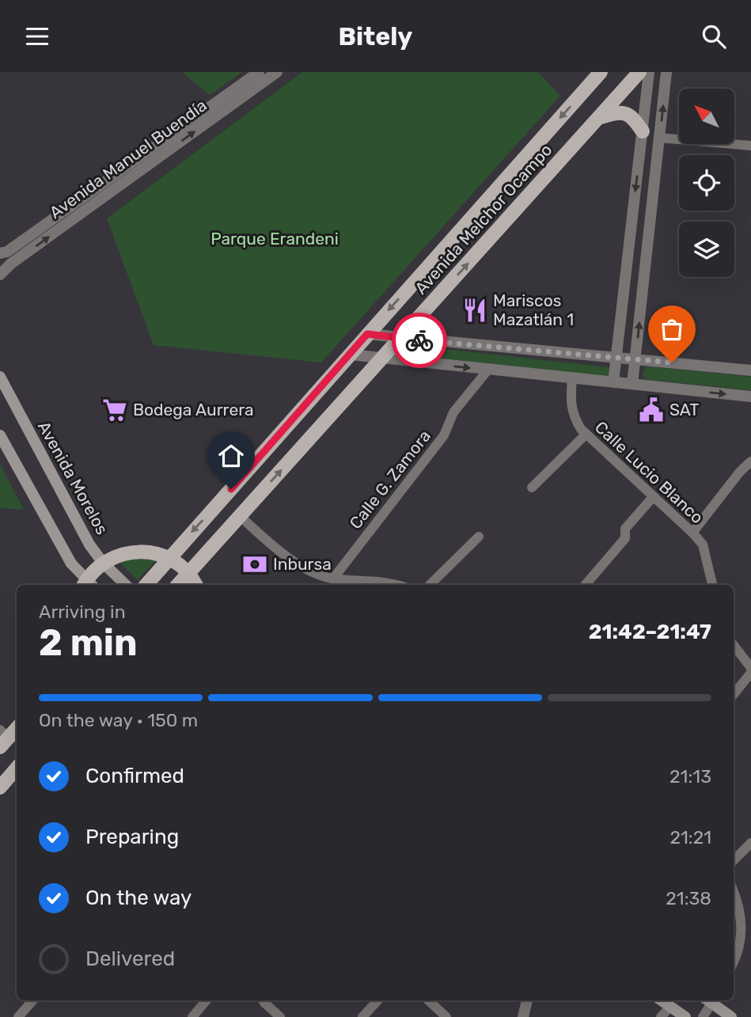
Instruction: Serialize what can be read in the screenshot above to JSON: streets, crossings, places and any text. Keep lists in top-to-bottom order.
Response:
{
  "streets": {
    "main road": ["Avenida Melchor Ocampo", "Avenida Morelos"],
    "street": ["Avenida Manuel Buendía", "Calle Lucio Blanco", "Calle G. Zamora"]
  },
  "parks": ["Parque Erandeni"],
  "places": {
    "restaurant": ["Mariscos Mazatlán 1"],
    "supermarket": ["Bodega Aurrera"],
    "public building": ["SAT"],
    "bank": ["Inbursa"]
  },
  "north": "top left",
  "page": {
    "header": "Bitely",
    "heading": ["2 min", "Arriving in", "21:42–21:47"],
    "bar": "On the way · 150 m",
    "list": [
      ["Confirmed", "21:13"],
      ["Preparing", "21:21"],
      ["On the way", "21:38"],
      "Delivered"
    ]
  }
}
